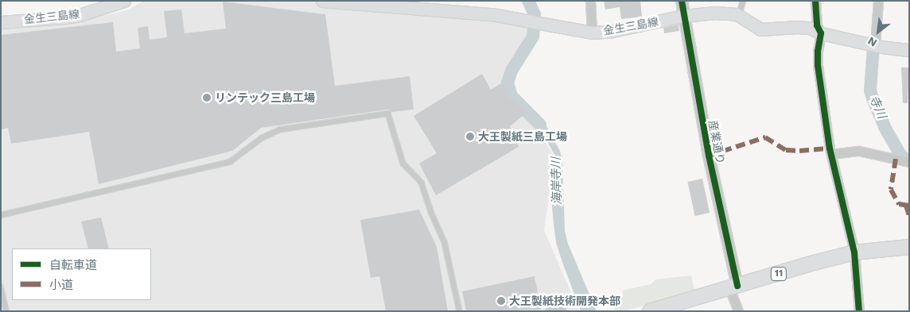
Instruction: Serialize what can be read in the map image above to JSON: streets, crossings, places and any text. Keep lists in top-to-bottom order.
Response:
{
  "streets": {
    "highway": ["11"],
    "main road": ["金生三島線"],
    "street": ["産業通り"]
  },
  "crossings": [
    ["金生三島線", "産業通り"],
    ["産業通り", "11"]
  ],
  "water": ["寺川", "海岸寺川"],
  "places": ["リンテック三島工場", "大王製紙三島工場", "大王製紙技術開発本部"],
  "legend": ["自転車道", "小道"],
  "north": "bottom left"
}
